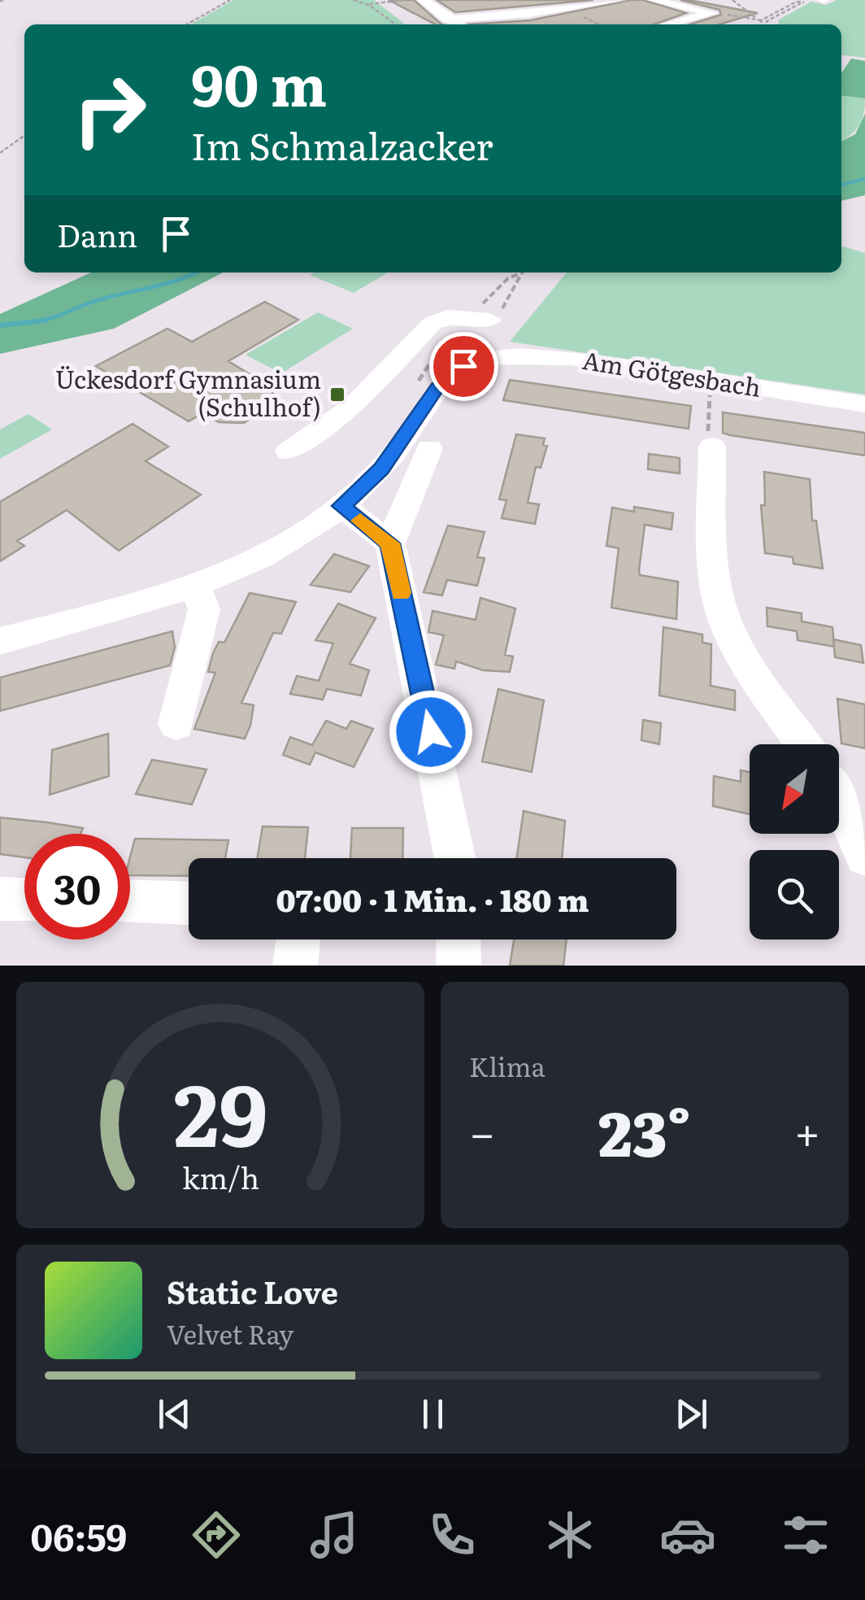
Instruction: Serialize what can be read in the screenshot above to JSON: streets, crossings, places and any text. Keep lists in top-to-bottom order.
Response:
{
  "streets": {
    "street": ["Am Götgesbach"]
  },
  "places": {
    "transit": ["Ückesdorf Gymnasium (Schulhof)"]
  },
  "north": "bottom left",
  "page": {
    "turn": ["90 m", "Im Schmalzacker"],
    "then": "Dann",
    "limit": "30",
    "trip": "07:00 · 1 Min. · 180 m",
    "tile": "Klima",
    "heat": ["−", "23°", "+"],
    "song": ["Static Love", "Velvet Ray"],
    "tabs": "06:59",
    "gauge": ["29", "km/h"]
  }
}
